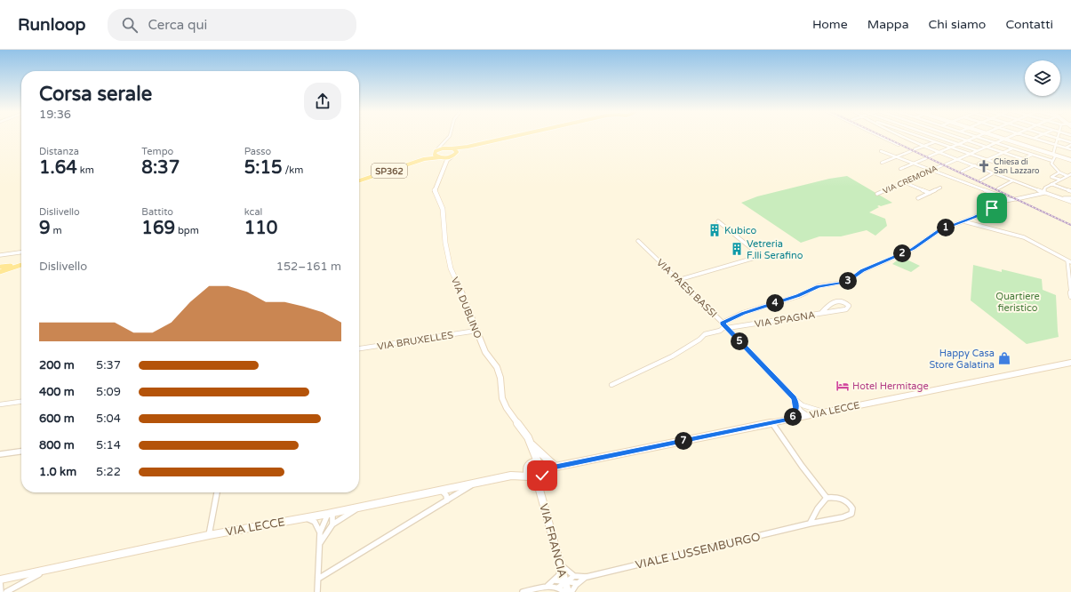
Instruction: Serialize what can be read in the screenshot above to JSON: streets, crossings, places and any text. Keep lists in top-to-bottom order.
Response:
{
  "streets": {
    "main road": ["SP362"],
    "street": [
      "VIA CREMONA",
      "VIA PAESI BASSI",
      "VIA DUBLINO",
      "VIA SPAGNA",
      "VIA BRUXELLES",
      "VIA LECCE",
      "VIA FRANCIA",
      "VIALE LUSSEMBURGO"
    ]
  },
  "crossings": [
    ["SP362", "VIA DUBLINO"],
    ["VIA PAESI BASSI", "VIA SPAGNA"],
    ["VIA PAESI BASSI", "VIA LECCE"],
    ["VIA DUBLINO", "VIA BRUXELLES"],
    ["VIA DUBLINO", "VIA LECCE"]
  ],
  "parks": ["Quartiere fieristico"],
  "places": {
    "church": ["Chiesa di San Lazzaro"],
    "building": ["Kubico", "Vetreria F.lli Serafino"],
    "shop": ["Happy Casa Store Galatina"],
    "hotel": ["Hotel Hermitage"]
  },
  "page": {
    "header": "Runloop",
    "search": "Cerca qui",
    "nav": [
      "Home",
      "Mappa",
      "Chi siamo",
      "Contatti"
    ],
    "heading": ["Corsa serale", "19:36"],
    "stats": [
      ["Distanza", "1.64 km"],
      ["Tempo", "8:37"],
      ["Passo", "5:15 /km"],
      ["Dislivello", "9 m"],
      ["Battito", "169 bpm"],
      ["kcal", "110"]
    ],
    "pins": [
      "1",
      "2",
      "3",
      "4",
      "5",
      "6",
      "7"
    ],
    "chart": ["Dislivello", "152–161 m"],
    "list": [
      {
        "name": "200 m",
        "note": "5:37"
      },
      {
        "name": "400 m",
        "note": "5:09"
      },
      {
        "name": "600 m",
        "note": "5:04"
      },
      {
        "name": "800 m",
        "note": "5:14"
      },
      {
        "name": "1.0 km",
        "note": "5:22"
      }
    ]
  }
}
